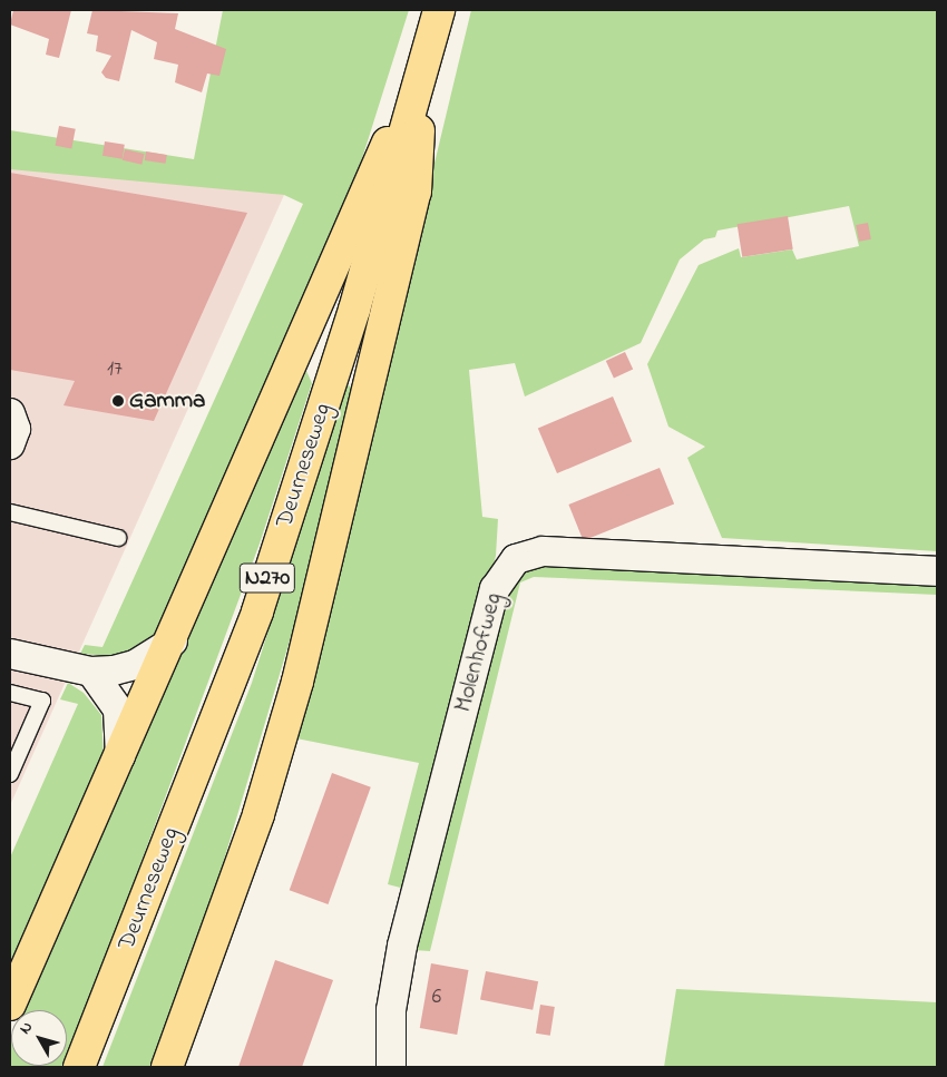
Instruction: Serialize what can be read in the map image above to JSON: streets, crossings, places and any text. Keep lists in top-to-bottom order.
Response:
{
  "streets": {
    "main road": ["Deurneseweg", "N270"],
    "street": ["Molenhofweg"]
  },
  "crossings": [
    ["Deurneseweg", "N270"]
  ],
  "places": ["Gamma"],
  "house_numbers": ["17", "6"],
  "north": "top left"
}
